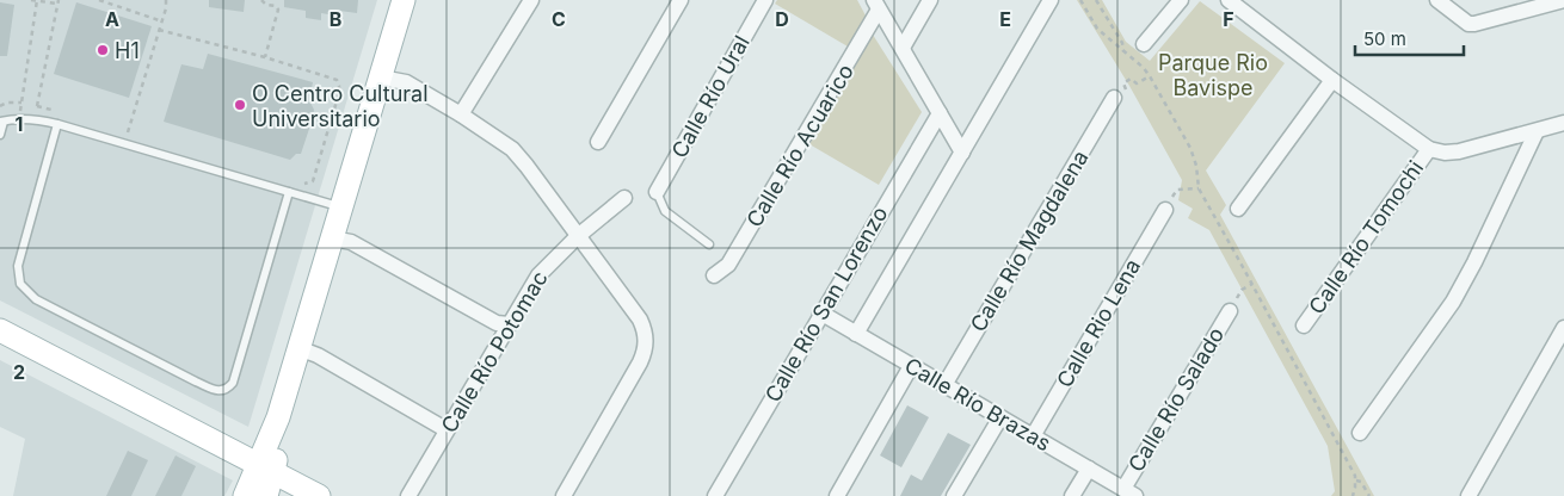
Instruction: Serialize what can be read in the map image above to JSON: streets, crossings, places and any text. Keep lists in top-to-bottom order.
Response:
{
  "streets": {
    "street": [
      "Calle Río Ural",
      "Calle Río Acuarico",
      "Calle Río Tomochi",
      "Calle Río Magdalena",
      "Calle Río San Lorenzo",
      "Calle Rio Lena",
      "Calle Río Potomac",
      "Calle Río Salado",
      "Calle Río Brazas"
    ]
  },
  "crossings": [
    ["Calle Río Magdalena", "Calle Río Brazas"],
    ["Calle Río San Lorenzo", "Calle Río Brazas"],
    ["Calle Rio Lena", "Calle Río Brazas"],
    ["Calle Río Salado", "Calle Río Brazas"]
  ],
  "parks": ["Parque Rio Bavispe"],
  "places": ["H1", "O Centro Cultural Universitario"],
  "scale_bar": "50 m",
  "grid": {
    "columns": [
      "A",
      "B",
      "C",
      "D",
      "E",
      "F"
    ],
    "rows": ["1", "2"]
  }
}
